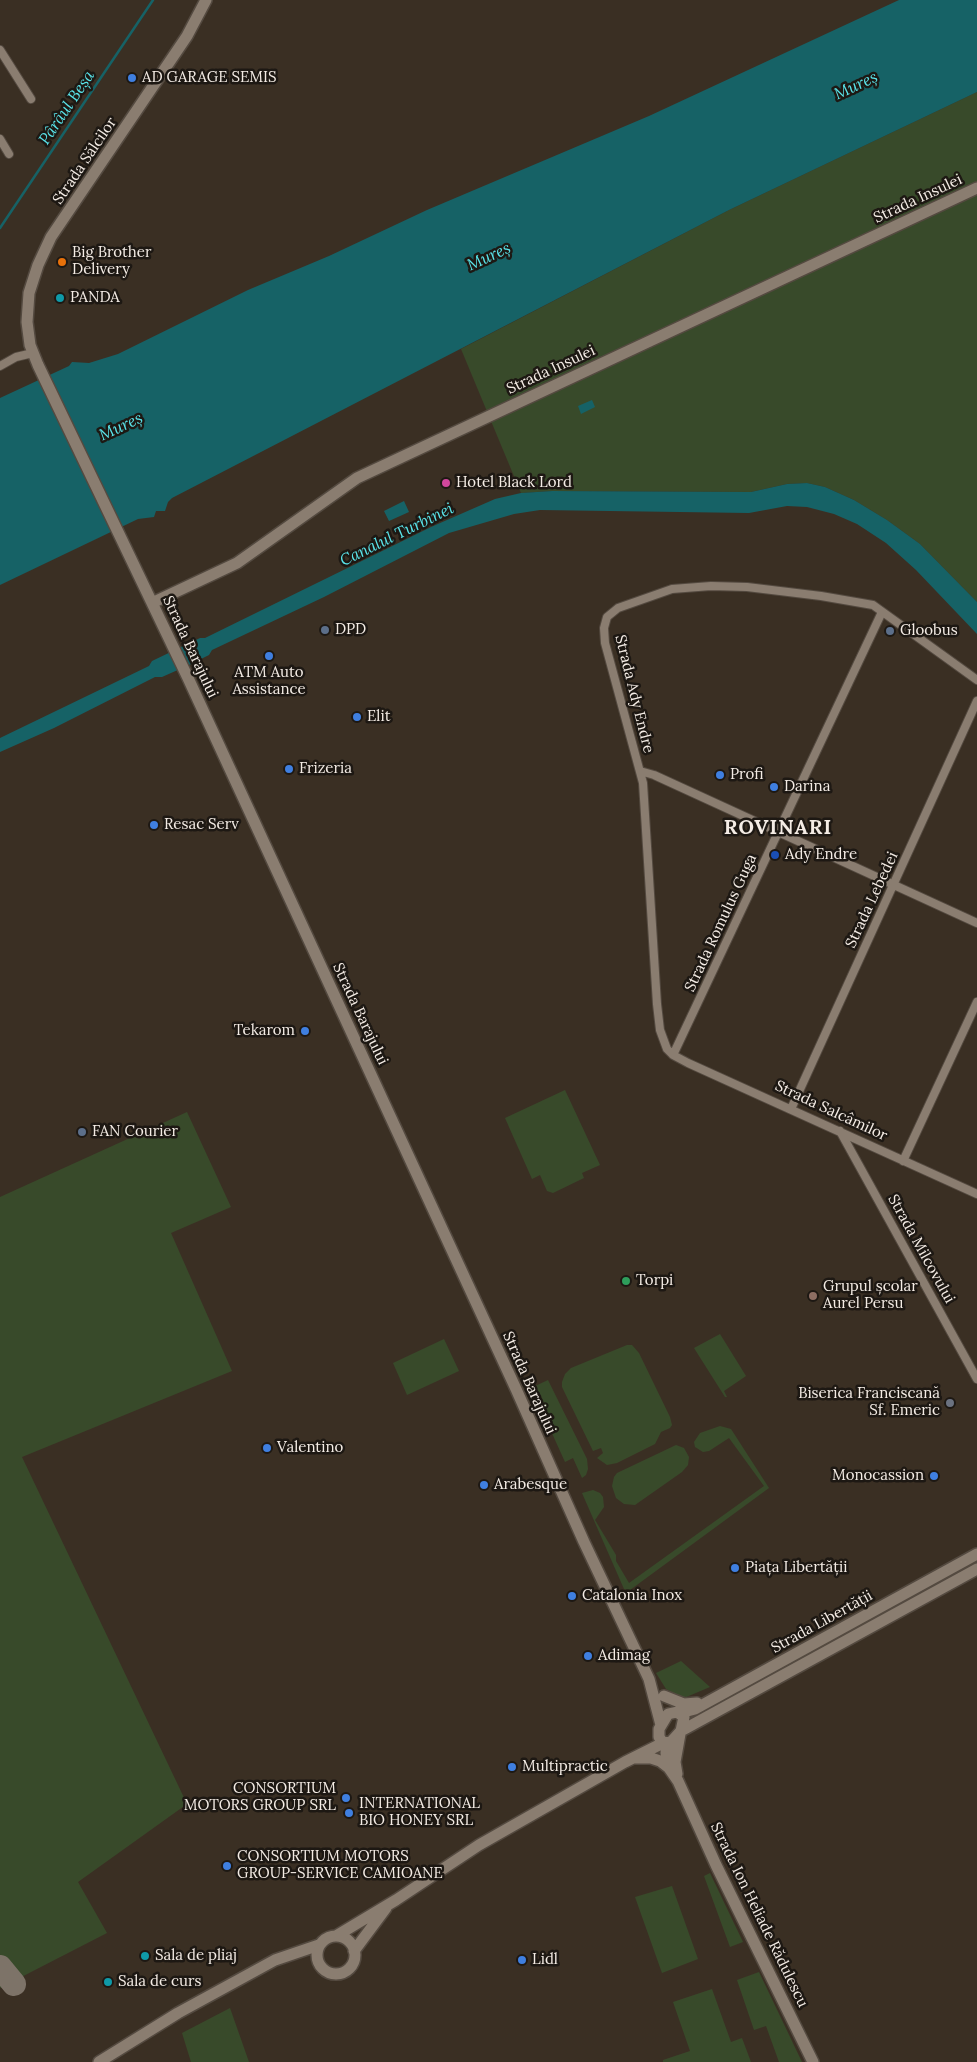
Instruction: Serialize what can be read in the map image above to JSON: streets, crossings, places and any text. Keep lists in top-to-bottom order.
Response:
{
  "streets": {
    "main road": [
      "Strada Sălcilor",
      "Strada Insulei",
      "Strada Barajului",
      "Strada Libertății",
      "Strada Ion Heliade Rădulescu"
    ],
    "street": [
      "Strada Ady Endre",
      "Strada Lebedei",
      "Strada Romulus Guga",
      "Strada Salcâmilor",
      "Strada Milcovului"
    ]
  },
  "crossings": [
    ["Strada Sălcilor", "Strada Barajului"],
    ["Strada Insulei", "Strada Barajului"],
    ["Strada Barajului", "Strada Libertății"],
    ["Strada Barajului", "Strada Ion Heliade Rădulescu"],
    ["Strada Ady Endre", "Strada Romulus Guga"],
    ["Strada Ady Endre", "Strada Salcâmilor"],
    ["Strada Lebedei", "Strada Salcâmilor"],
    ["Strada Romulus Guga", "Strada Salcâmilor"],
    ["Strada Salcâmilor", "Strada Milcovului"],
    ["Strada Libertății", "Strada Ion Heliade Rădulescu"]
  ],
  "districts": ["ROVINARI"],
  "water": ["Mureș", "Pârâul Beșa", "Canalul Turbinei"],
  "places": [
    "AD GARAGE SEMIS",
    "Big Brother Delivery",
    "PANDA",
    "Hotel Black Lord",
    "DPD",
    "Gloobus",
    "ATM Auto Assistance",
    "Elit",
    "Frizeria",
    "Profi",
    "Darina",
    "Resac Serv",
    "Ady Endre",
    "Tekarom",
    "FAN Courier",
    "Torpi",
    "Grupul școlar Aurel Persu",
    "Biserica Franciscană Sf. Emeric",
    "Valentino",
    "Monocassion",
    "Arabesque",
    "Piața Libertății",
    "Catalonia Inox",
    "Adimag",
    "Multipractic",
    "CONSORTIUM MOTORS GROUP SRL",
    "INTERNATIONAL BIO HONEY SRL",
    "CONSORTIUM MOTORS GROUP-SERVICE CAMIOANE",
    "Sala de pliaj",
    "Lidl",
    "Sala de curs"
  ]
}
